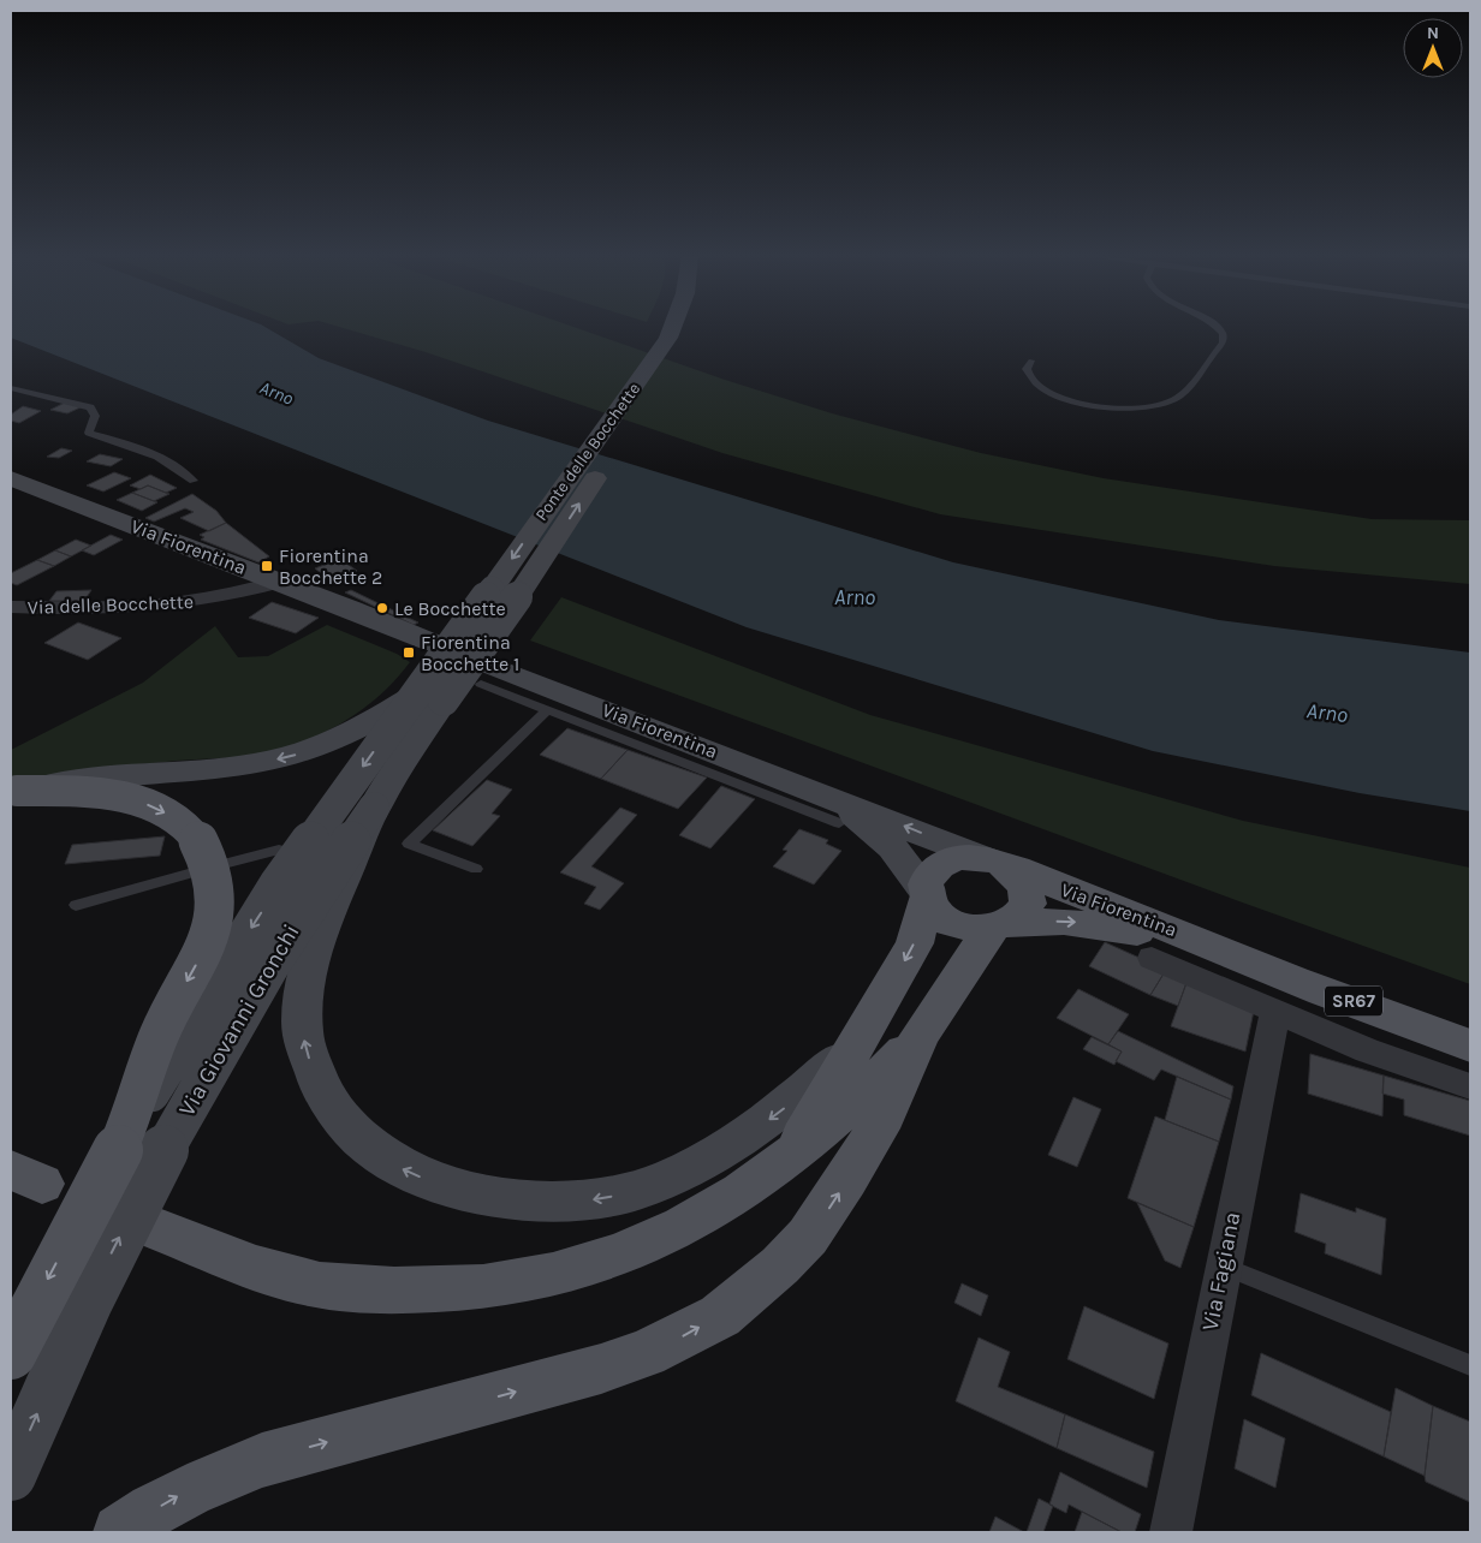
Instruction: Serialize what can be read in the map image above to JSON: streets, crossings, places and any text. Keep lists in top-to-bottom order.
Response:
{
  "streets": {
    "main road": [
      "Ponte delle Bocchette",
      "Via Fiorentina",
      "SR67",
      "Via Giovanni Gronchi"
    ],
    "street": ["Via delle Bocchette", "Via Fagiana"]
  },
  "crossings": [
    ["Ponte delle Bocchette", "Via Giovanni Gronchi"],
    ["Via Fiorentina", "Via delle Bocchette"]
  ],
  "water": ["Arno"],
  "places": {
    "transit": ["Fiorentina Bocchette 2", "Fiorentina Bocchette 1"],
    "other": ["Le Bocchette"]
  },
  "north": "top"
}
